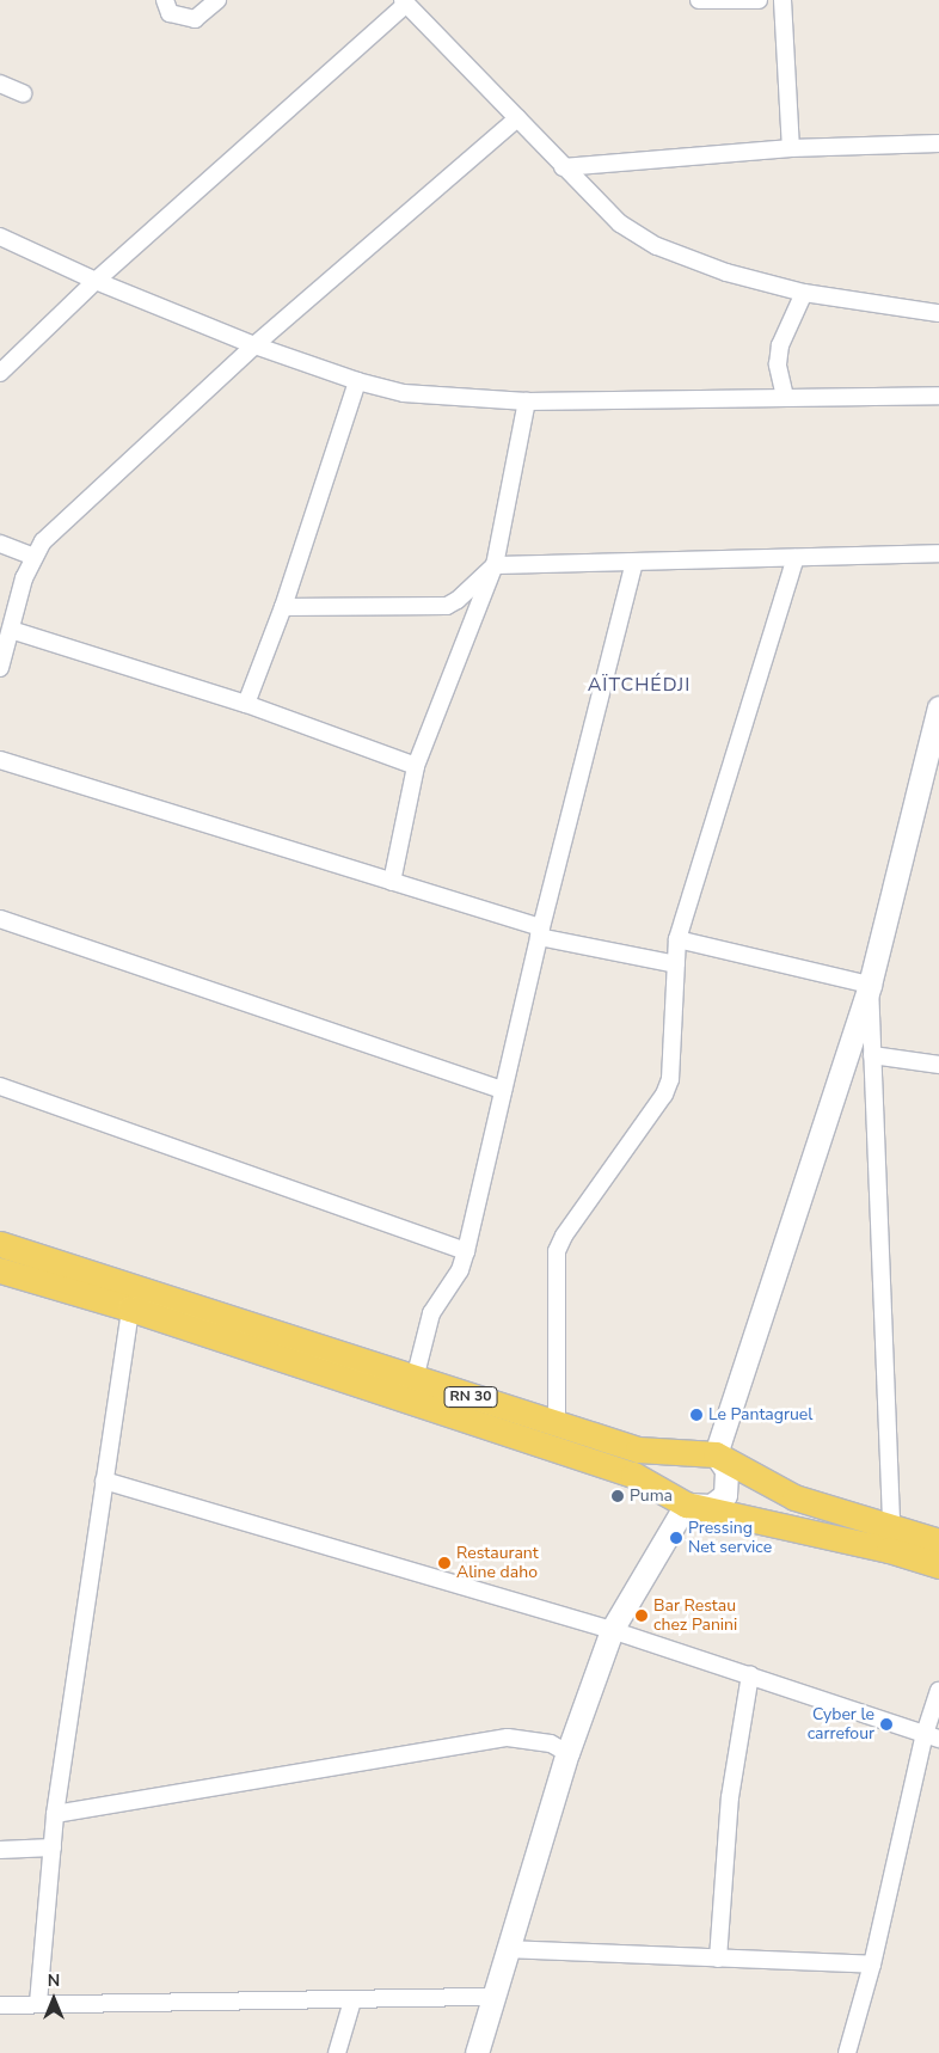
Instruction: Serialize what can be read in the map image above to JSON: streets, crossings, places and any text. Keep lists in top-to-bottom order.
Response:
{
  "streets": {
    "main road": ["RN 30"]
  },
  "districts": ["AÏTCHÉDJI"],
  "places": [
    "Le Pantagruel",
    "Puma",
    "Pressing Net service",
    "Restaurant Aline daho",
    "Bar Restau chez Panini",
    "Cyber le carrefour"
  ],
  "north": "top"
}
